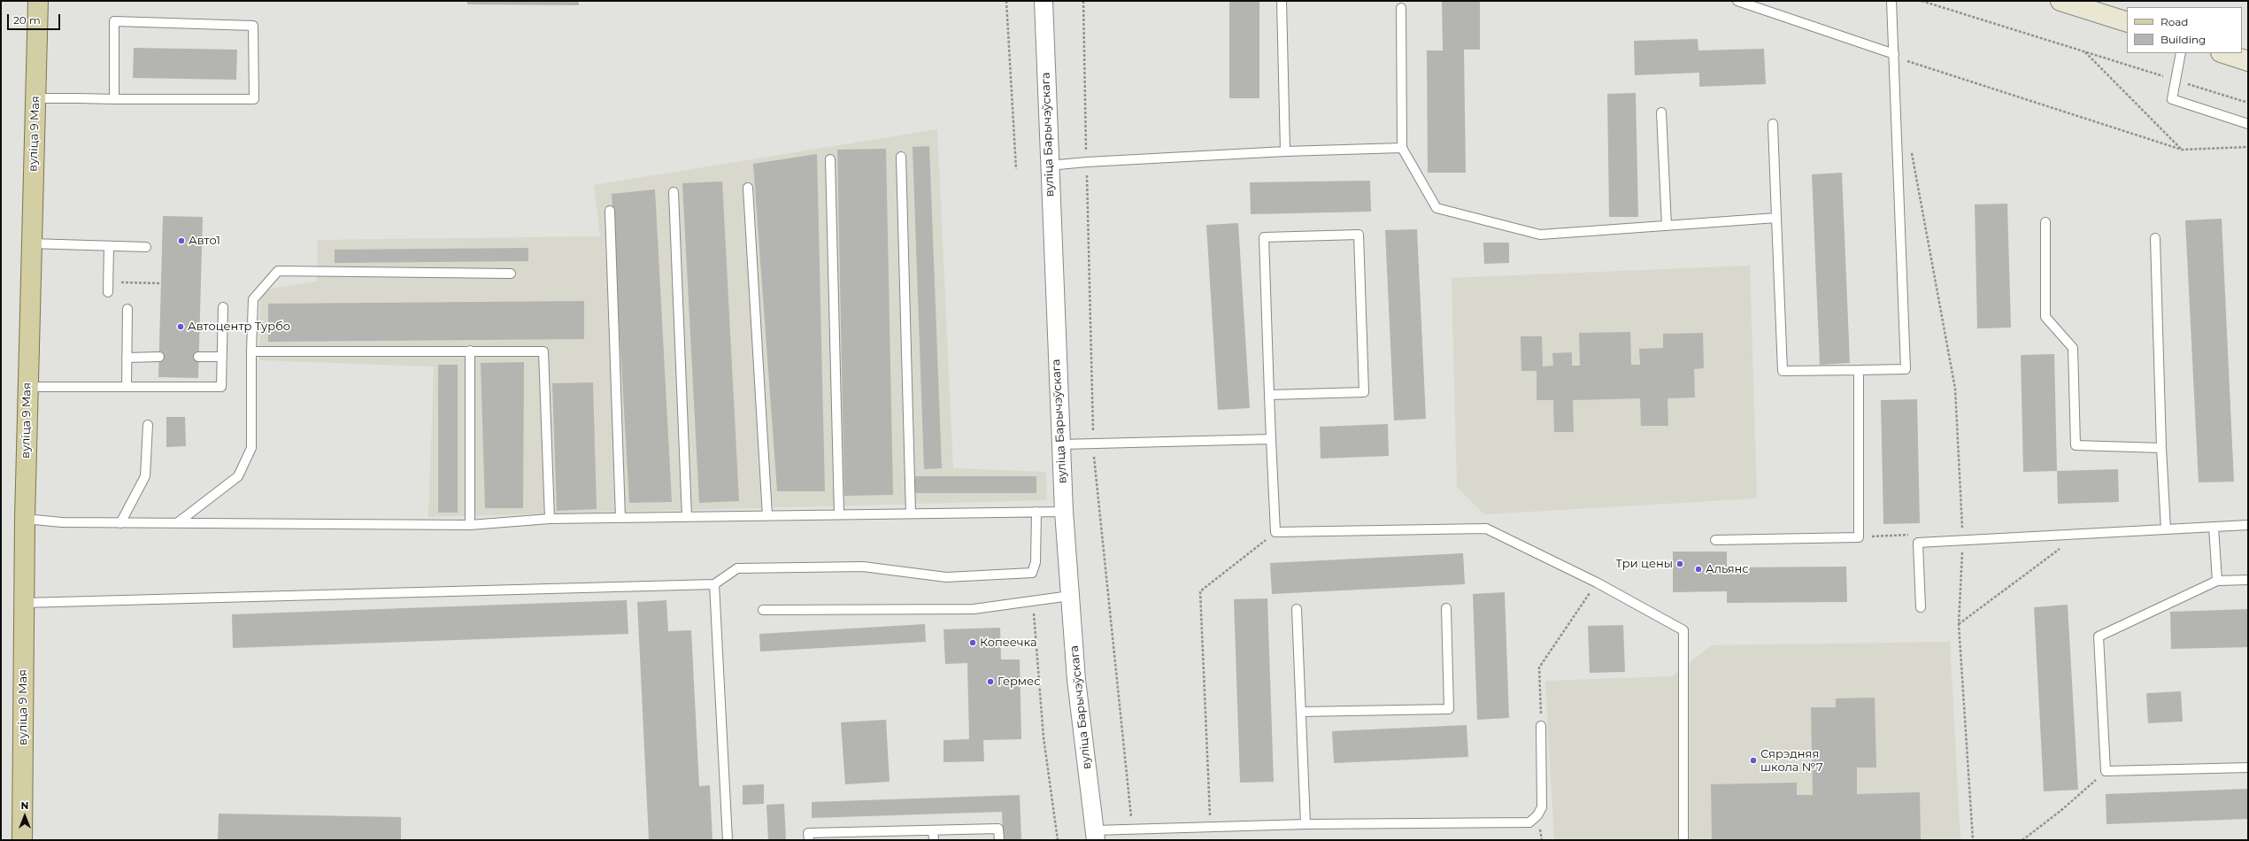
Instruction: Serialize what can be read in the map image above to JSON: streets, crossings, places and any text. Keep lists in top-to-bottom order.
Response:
{
  "streets": {
    "main road": ["вуліца 9 Мая"],
    "street": ["вуліца Барычэўскага"]
  },
  "places": [
    "Авто1",
    "Автоцентр Турбо",
    "Три цены",
    "Альянс",
    "Копеечка",
    "Гермес",
    "Сярэдняя школа №7"
  ],
  "legend": ["Road", "Building"],
  "scale_bar": "20 m",
  "north": "top"
}
